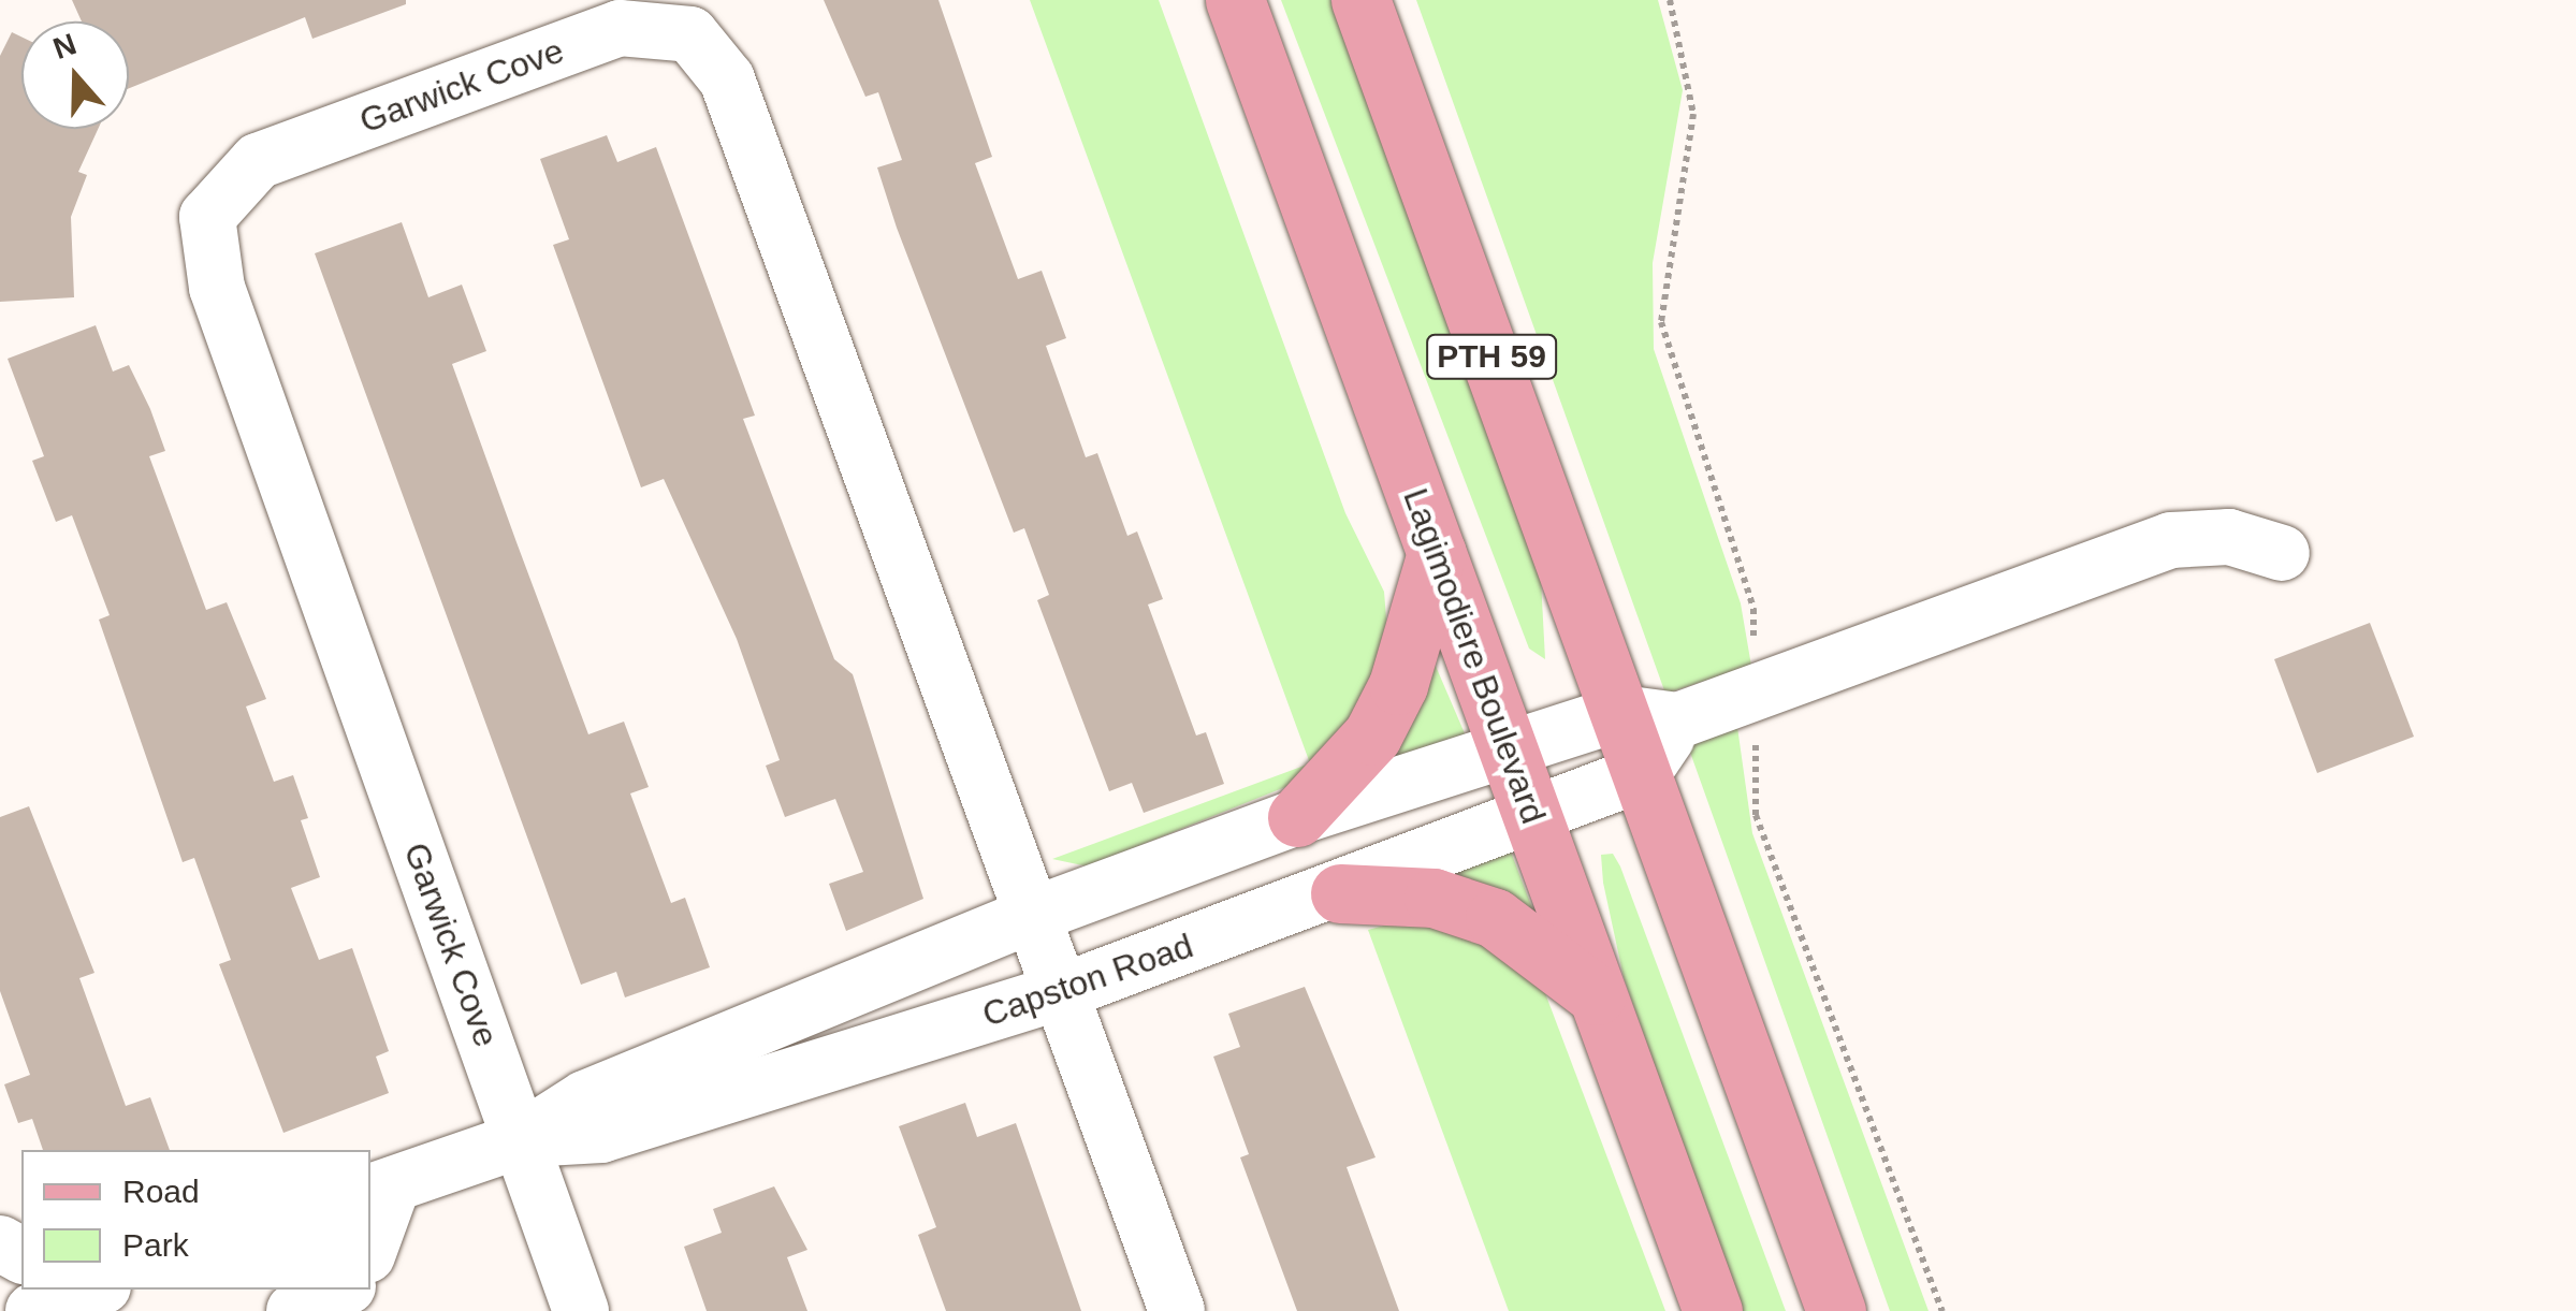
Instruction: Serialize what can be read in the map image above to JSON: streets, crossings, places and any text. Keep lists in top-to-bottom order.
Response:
{
  "streets": {
    "main road": ["PTH 59", "Lagimodiere Boulevard"],
    "street": ["Garwick Cove", "Capston Road"]
  },
  "crossings": [
    ["Garwick Cove", "Capston Road"],
    ["PTH 59", "Capston Road"],
    ["Lagimodiere Boulevard", "Capston Road"]
  ],
  "legend": ["Road", "Park"],
  "north": "top"
}
